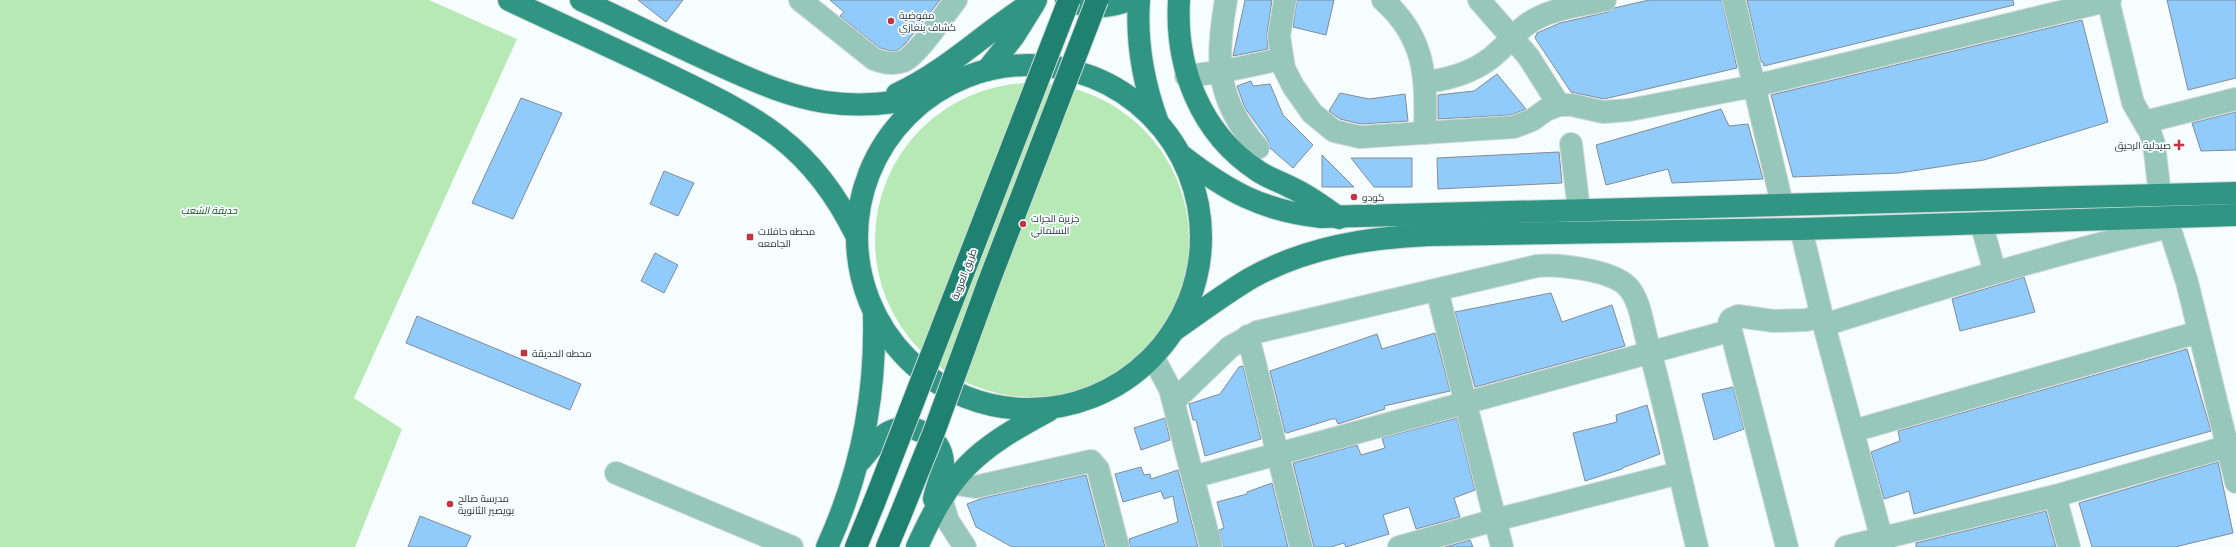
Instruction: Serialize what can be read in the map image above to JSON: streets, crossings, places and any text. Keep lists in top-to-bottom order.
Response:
{
  "streets": {
    "highway": ["طريق العروبة"]
  },
  "parks": ["حديقة الشعب"],
  "places": {
    "other": [
      "مفوضية كشاف بنغازي",
      "كودو",
      "جزيرة الجرات السلماني",
      "مدرسة صالح بويصير الثانوية"
    ],
    "health": ["صيدلية الرحيق"],
    "transit": ["محطه حافلات الجامعه", "محطه الحديقة"]
  }
}
